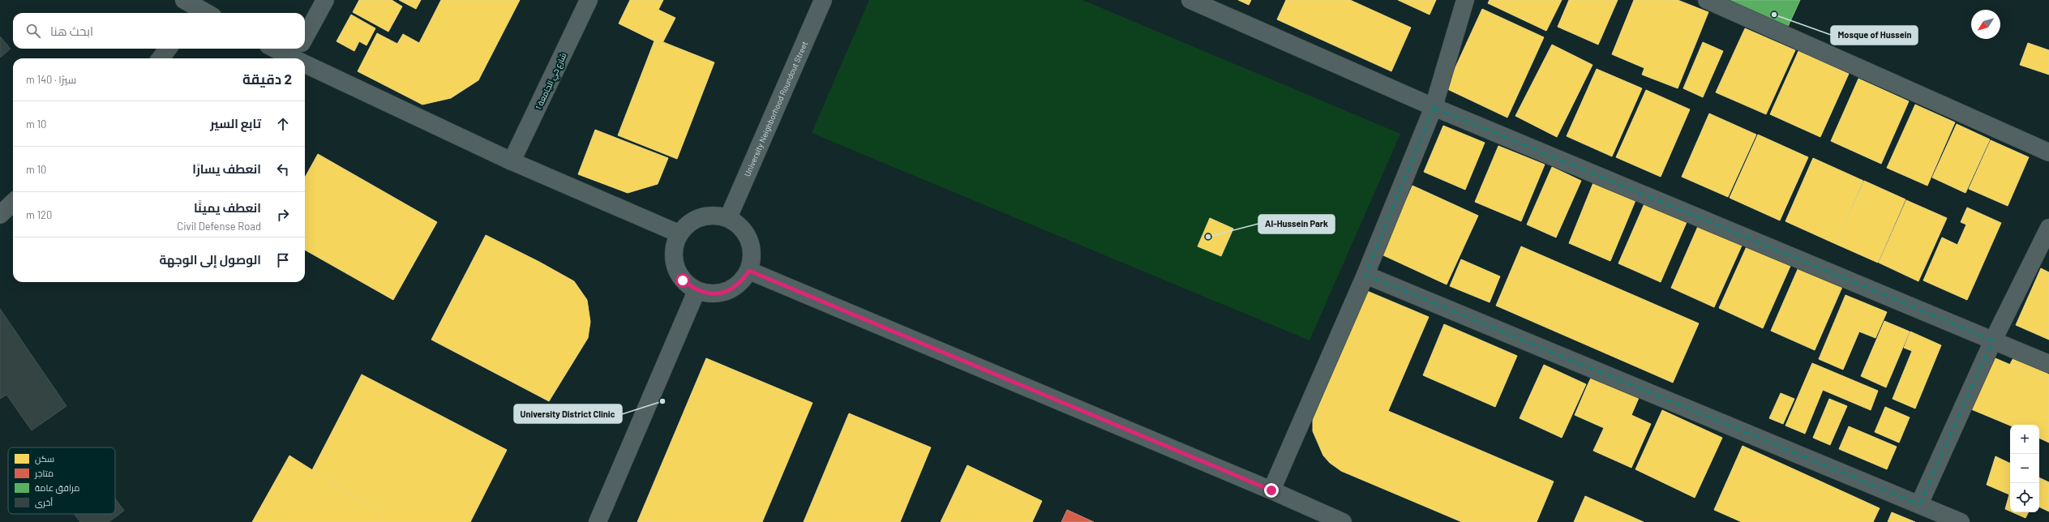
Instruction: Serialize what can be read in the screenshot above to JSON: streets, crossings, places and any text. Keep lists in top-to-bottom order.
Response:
{
  "streets": {
    "street": ["شارع حي الجامعة 1", "University Neighborhood Roundout Street"]
  },
  "places": ["Mosque of Hussein", "Al-Hussein Park", "University District Clinic"],
  "legend": [
    "سكن",
    "متاجر",
    "مرافق عامة",
    "أخرى"
  ],
  "north": "bottom left",
  "page": {
    "search": "ابحث هنا",
    "heading": ["2 دقيقة", "سيرًا · 140 m"],
    "list": [
      ["تابع السير", "10 m"],
      ["انعطف يسارًا", "10 m"],
      ["انعطف يمينًا", "Civil Defense Road", "120 m"],
      "الوصول إلى الوجهة"
    ],
    "map_buttons": ["+", "−"]
  }
}
